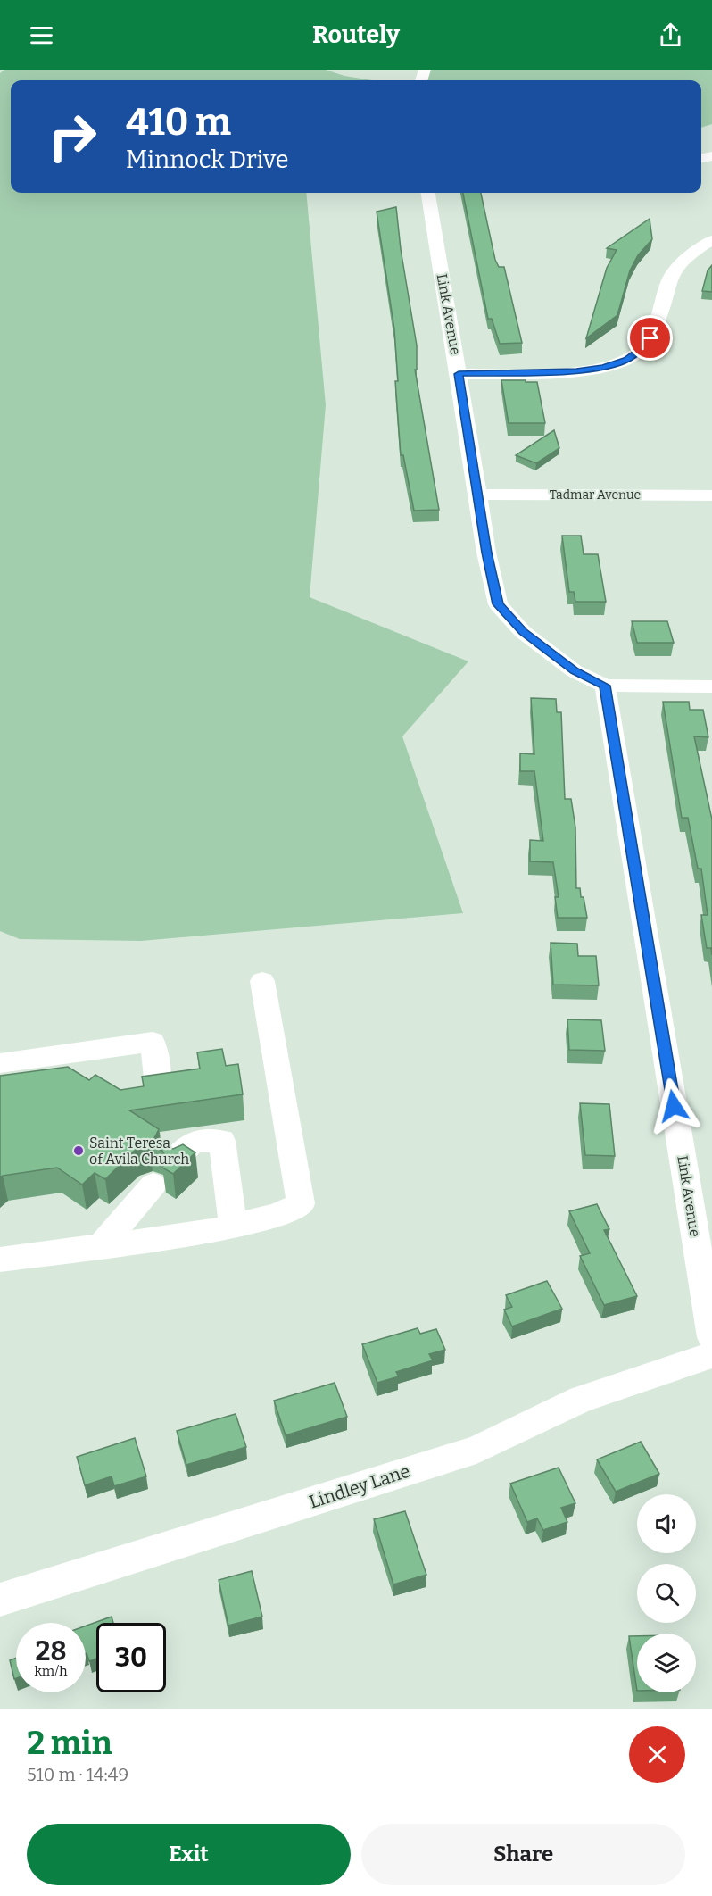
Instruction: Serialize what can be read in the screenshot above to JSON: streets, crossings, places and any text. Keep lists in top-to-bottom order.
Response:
{
  "streets": {
    "street": ["Link Avenue", "Tadmar Avenue", "Lindley Lane"]
  },
  "crossings": [
    ["Link Avenue", "Tadmar Avenue"]
  ],
  "places": ["Saint Teresa of Avila Church"],
  "page": {
    "header": "Routely",
    "turn": ["410 m", "Minnock Drive"],
    "speed": "28 km/h",
    "limit": "30",
    "heading": ["2 min", "510 m · 14:49"],
    "buttons": ["Exit", "Share"]
  }
}
